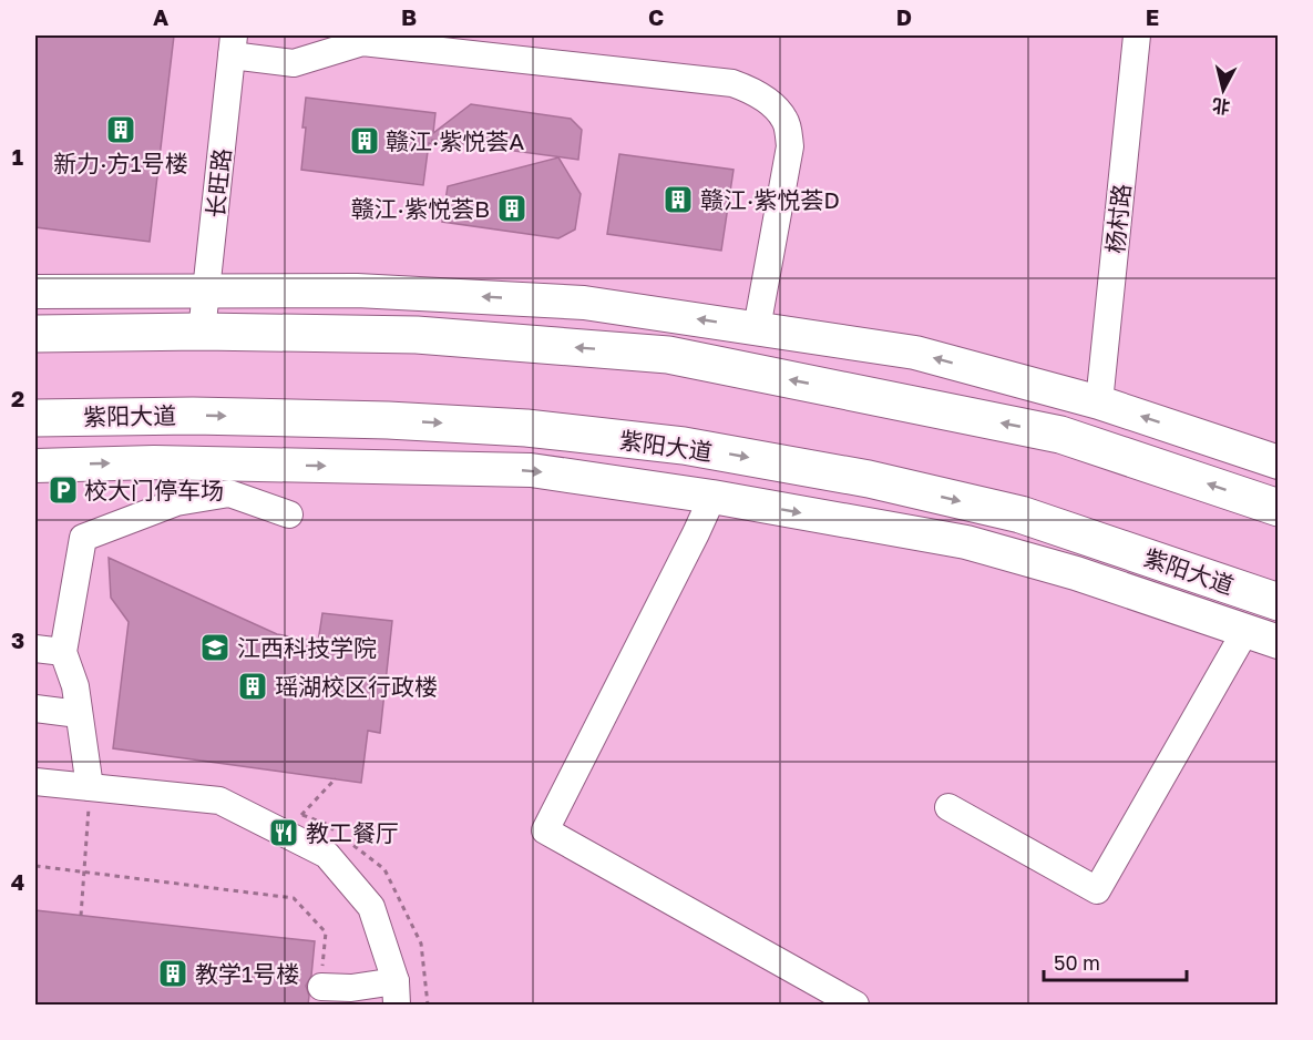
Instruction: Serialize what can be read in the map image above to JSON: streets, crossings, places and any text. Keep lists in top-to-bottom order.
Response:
{
  "streets": {
    "highway": ["紫阳大道"],
    "street": ["长旺路", "杨村路"]
  },
  "places": {
    "building": [
      "新力·方1号楼",
      "赣江·紫悦荟A",
      "赣江·紫悦荟D",
      "赣江·紫悦荟B",
      "瑶湖校区行政楼",
      "教学1号楼"
    ],
    "parking": ["校大门停车场"],
    "school or university": ["江西科技学院"],
    "restaurant": ["教工餐厅"]
  },
  "scale_bar": "50 m",
  "north": "bottom",
  "grid": {
    "columns": [
      "A",
      "B",
      "C",
      "D",
      "E"
    ],
    "rows": [
      "1",
      "2",
      "3",
      "4"
    ]
  }
}
